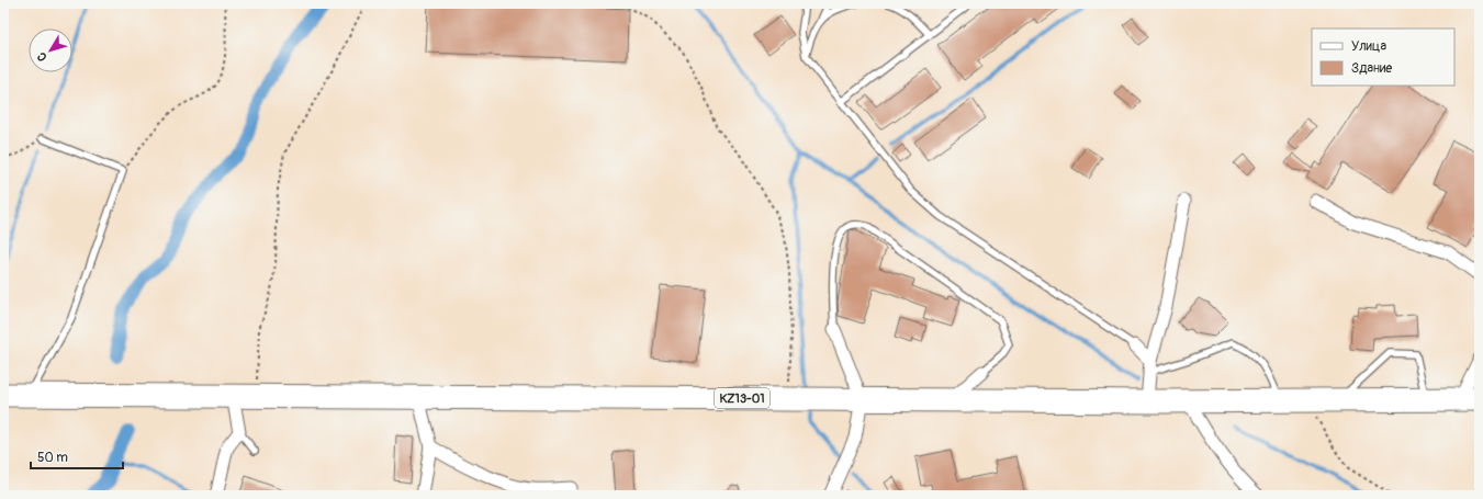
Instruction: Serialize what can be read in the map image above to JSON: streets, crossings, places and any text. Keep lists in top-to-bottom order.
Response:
{
  "streets": {
    "highway": ["KZ13-01"]
  },
  "legend": ["Улица", "Здание"],
  "scale_bar": "50 m",
  "north": "bottom left"
}
